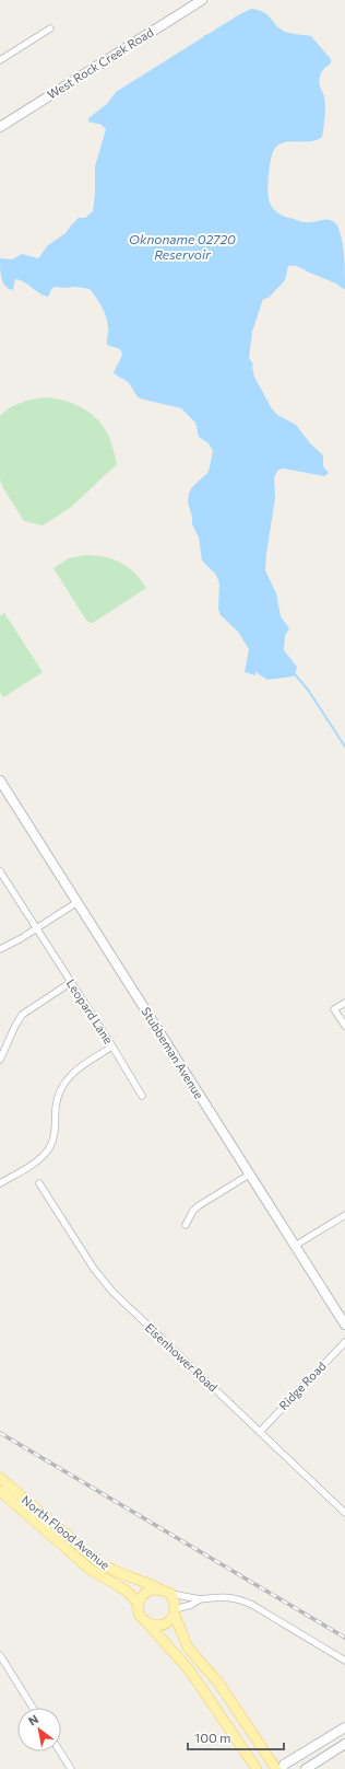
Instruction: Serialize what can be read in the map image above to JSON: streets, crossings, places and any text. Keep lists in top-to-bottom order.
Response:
{
  "streets": {
    "main road": ["North Flood Avenue"],
    "street": [
      "West Rock Creek Road",
      "Leopard Lane",
      "Stubbeman Avenue",
      "Eisenhower Road",
      "Ridge Road"
    ]
  },
  "crossings": [
    ["Eisenhower Road", "Ridge Road"]
  ],
  "water": ["Oknoname 02720 Reservoir"],
  "scale_bar": "100 m",
  "north": "top left"
}
